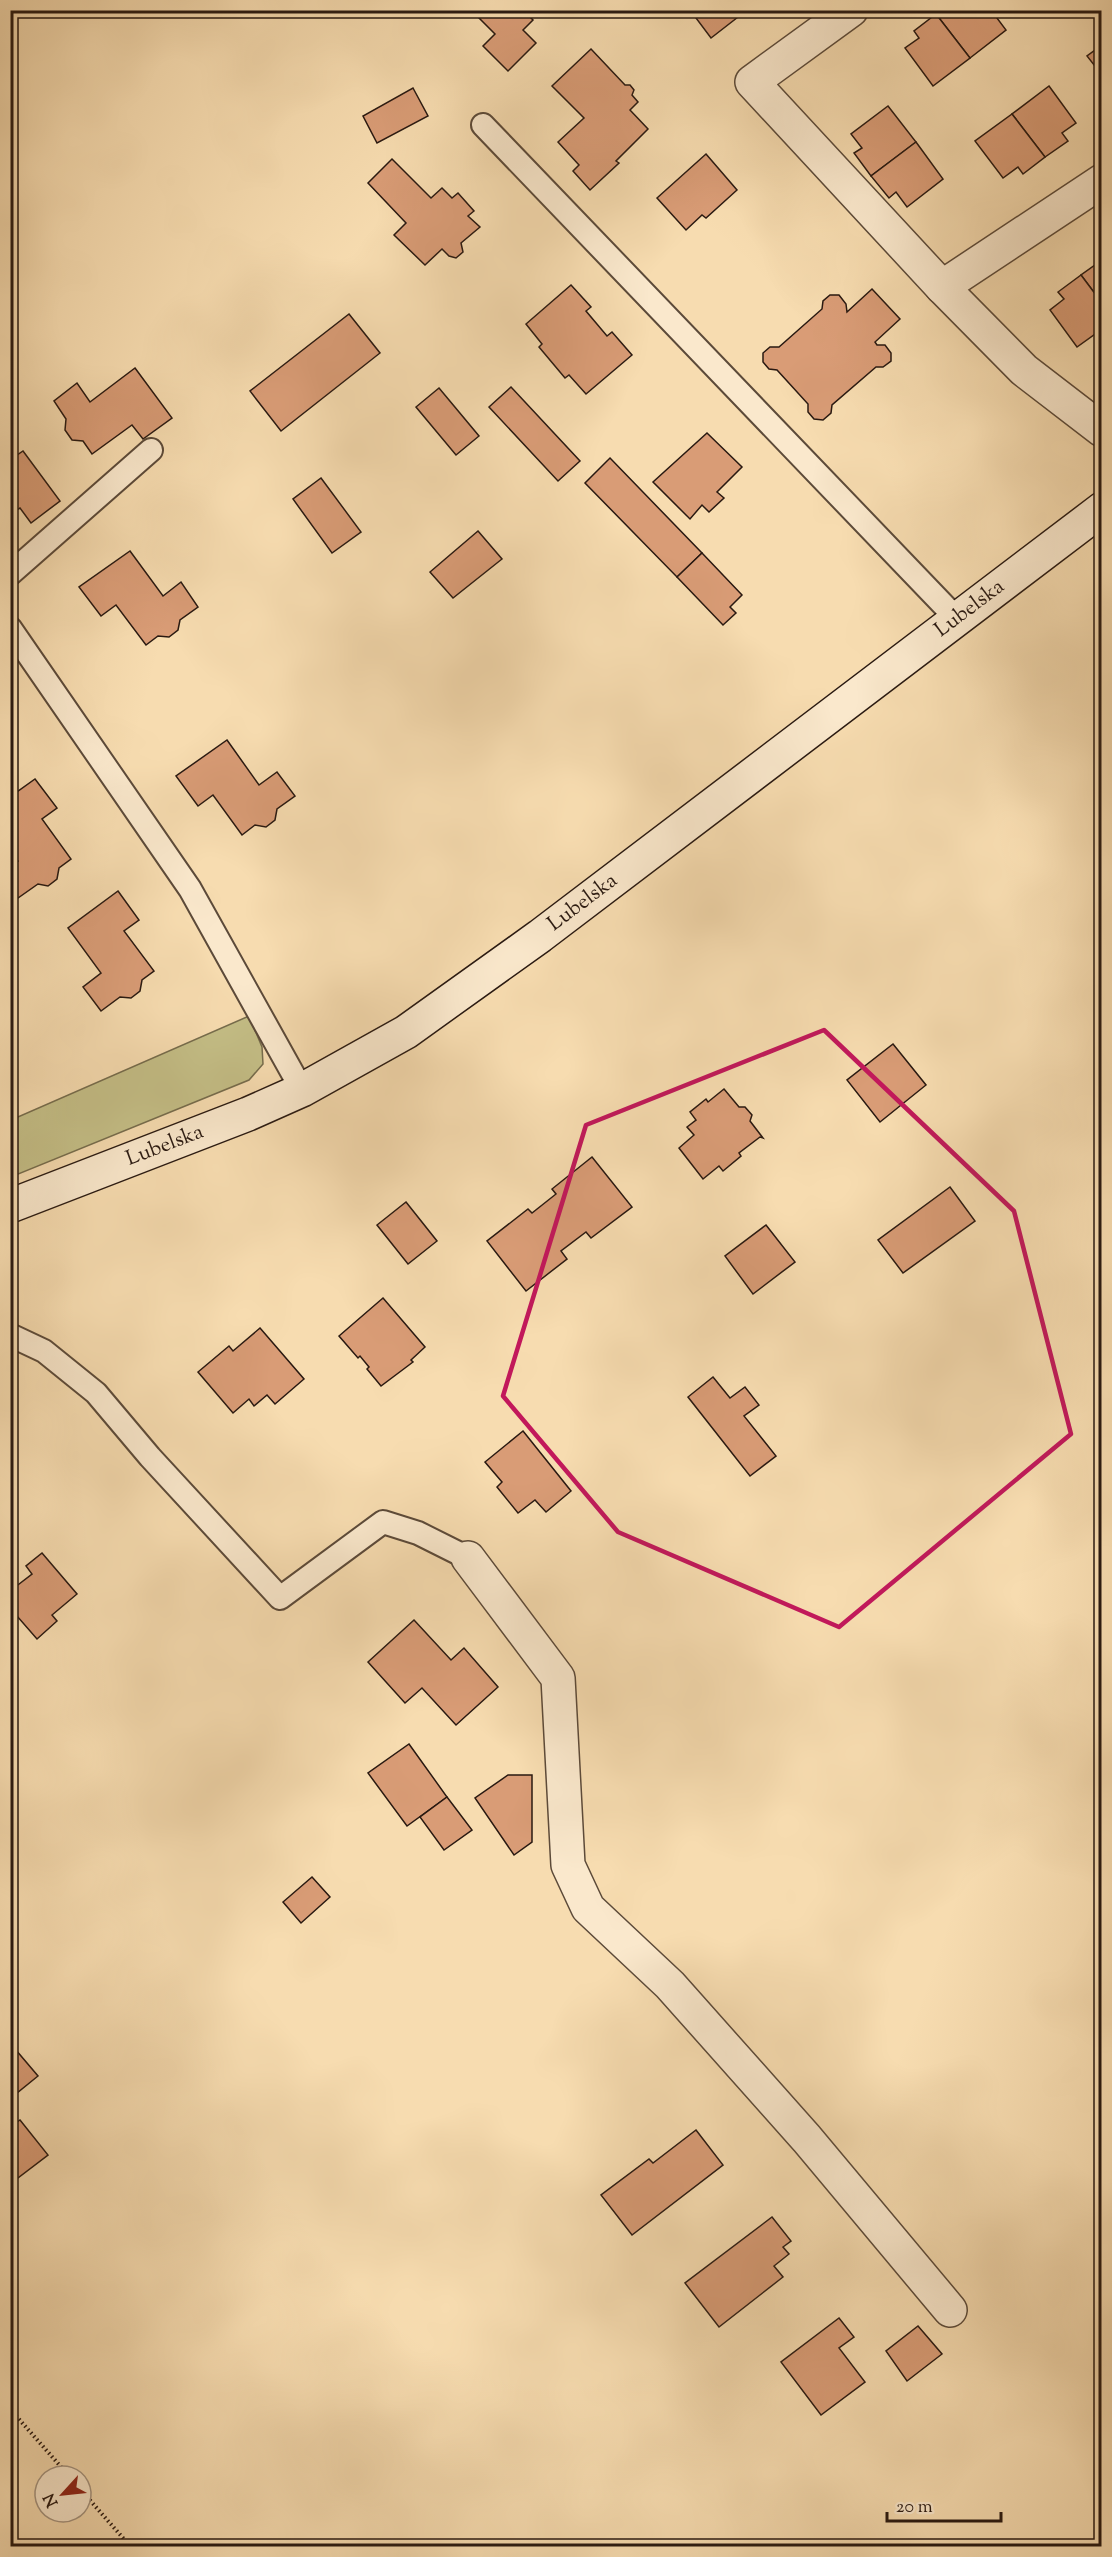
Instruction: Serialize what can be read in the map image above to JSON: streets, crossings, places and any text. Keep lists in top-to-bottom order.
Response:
{
  "streets": {
    "street": ["Lubelska"]
  },
  "scale_bar": "20 m",
  "north": "bottom left"
}
